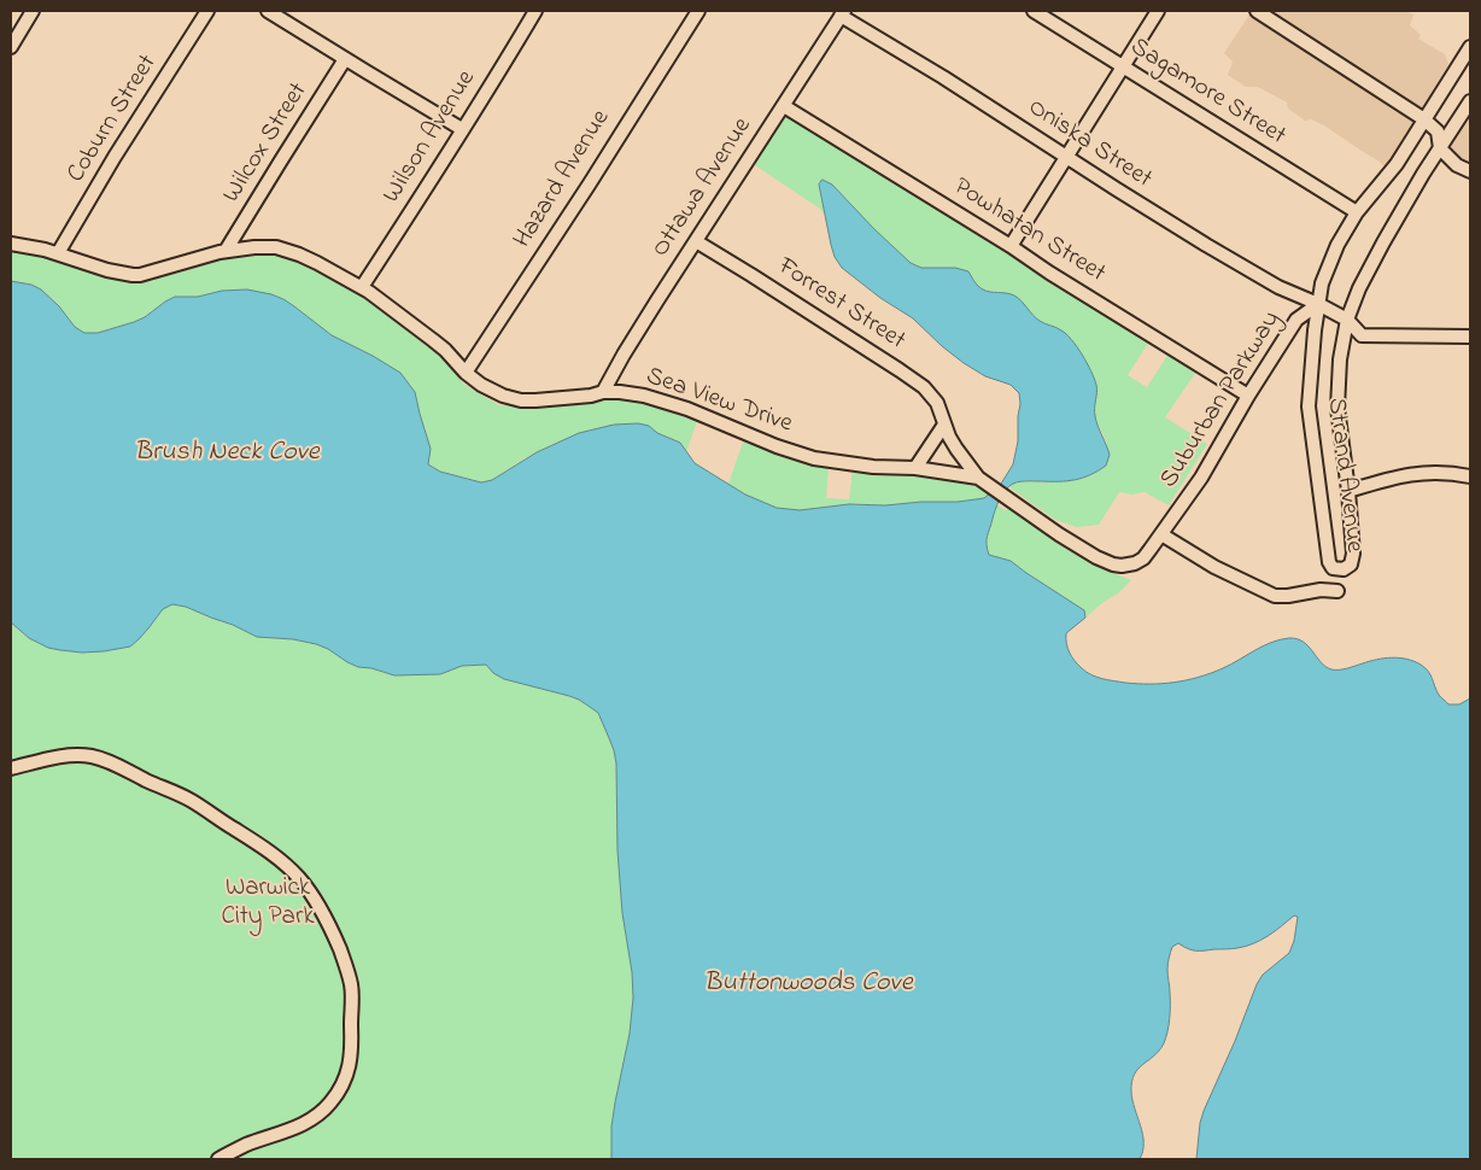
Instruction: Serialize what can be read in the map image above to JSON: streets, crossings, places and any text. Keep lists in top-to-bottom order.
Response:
{
  "streets": {
    "street": [
      "Sagamore Street",
      "Coburn Street",
      "Wilson Avenue",
      "Wilcox Street",
      "Oniska Street",
      "Hazard Avenue",
      "Ottawa Avenue",
      "Powhatan Street",
      "Forrest Street",
      "Suburban Parkway",
      "Sea View Drive",
      "Strand Avenue"
    ]
  },
  "crossings": [
    ["Sagamore Street", "Suburban Parkway"],
    ["Coburn Street", "Sea View Drive"],
    ["Wilson Avenue", "Sea View Drive"],
    ["Wilcox Street", "Sea View Drive"],
    ["Oniska Street", "Ottawa Avenue"],
    ["Oniska Street", "Suburban Parkway"],
    ["Oniska Street", "Strand Avenue"],
    ["Hazard Avenue", "Sea View Drive"],
    ["Ottawa Avenue", "Powhatan Street"],
    ["Ottawa Avenue", "Forrest Street"],
    ["Ottawa Avenue", "Sea View Drive"],
    ["Powhatan Street", "Suburban Parkway"],
    ["Forrest Street", "Sea View Drive"],
    ["Suburban Parkway", "Sea View Drive"],
    ["Suburban Parkway", "Strand Avenue"]
  ],
  "water": ["Brush Neck Cove", "Buttonwoods Cove"],
  "parks": ["Warwick City Park"]
}
